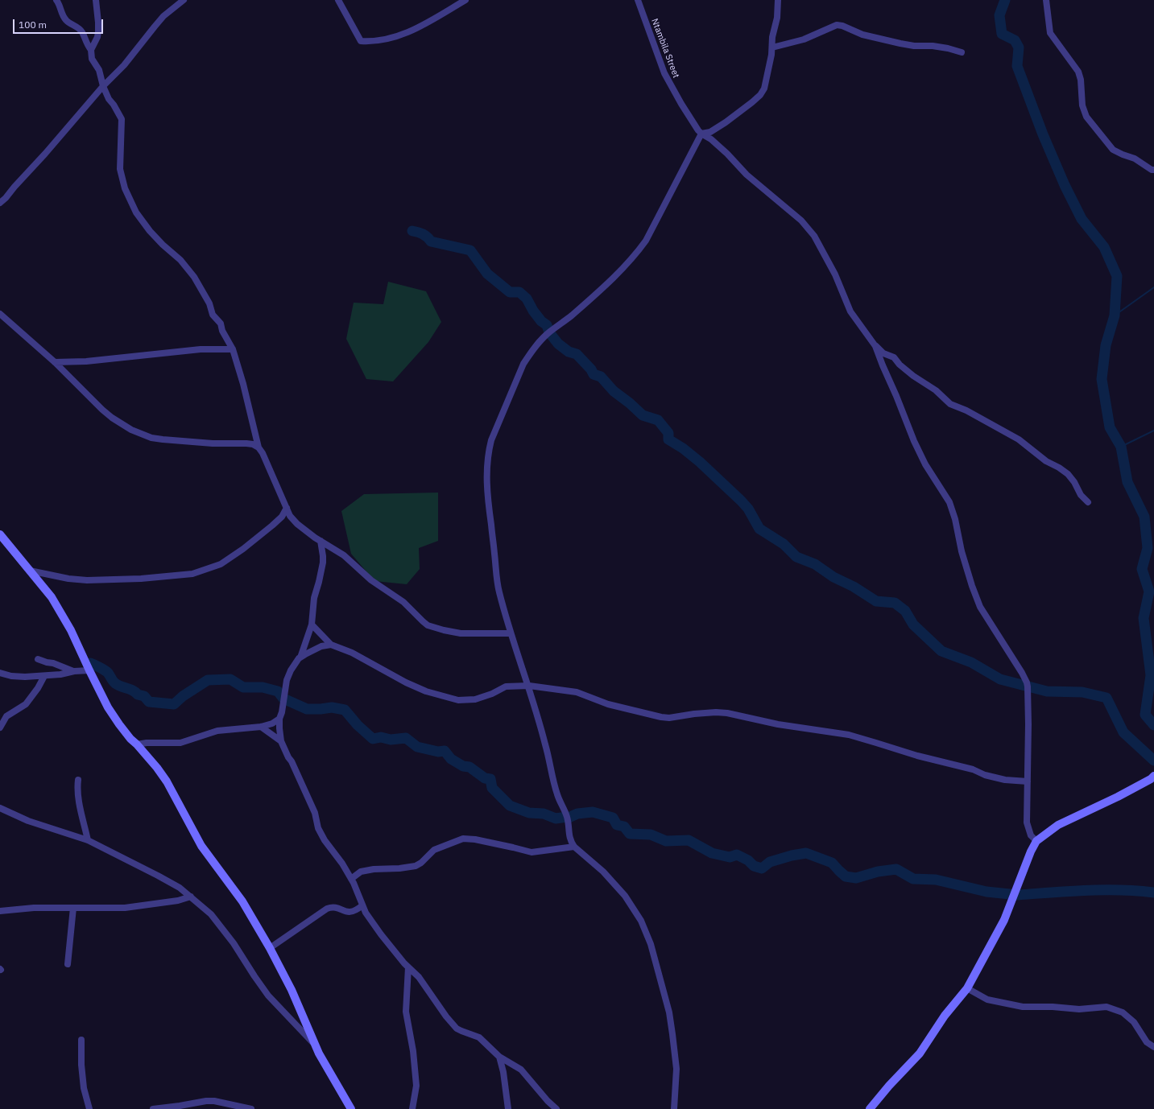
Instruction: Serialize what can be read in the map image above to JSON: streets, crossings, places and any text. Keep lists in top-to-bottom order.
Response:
{
  "streets": {
    "street": ["Ntambila Street"]
  },
  "scale_bar": "100 m"
}
